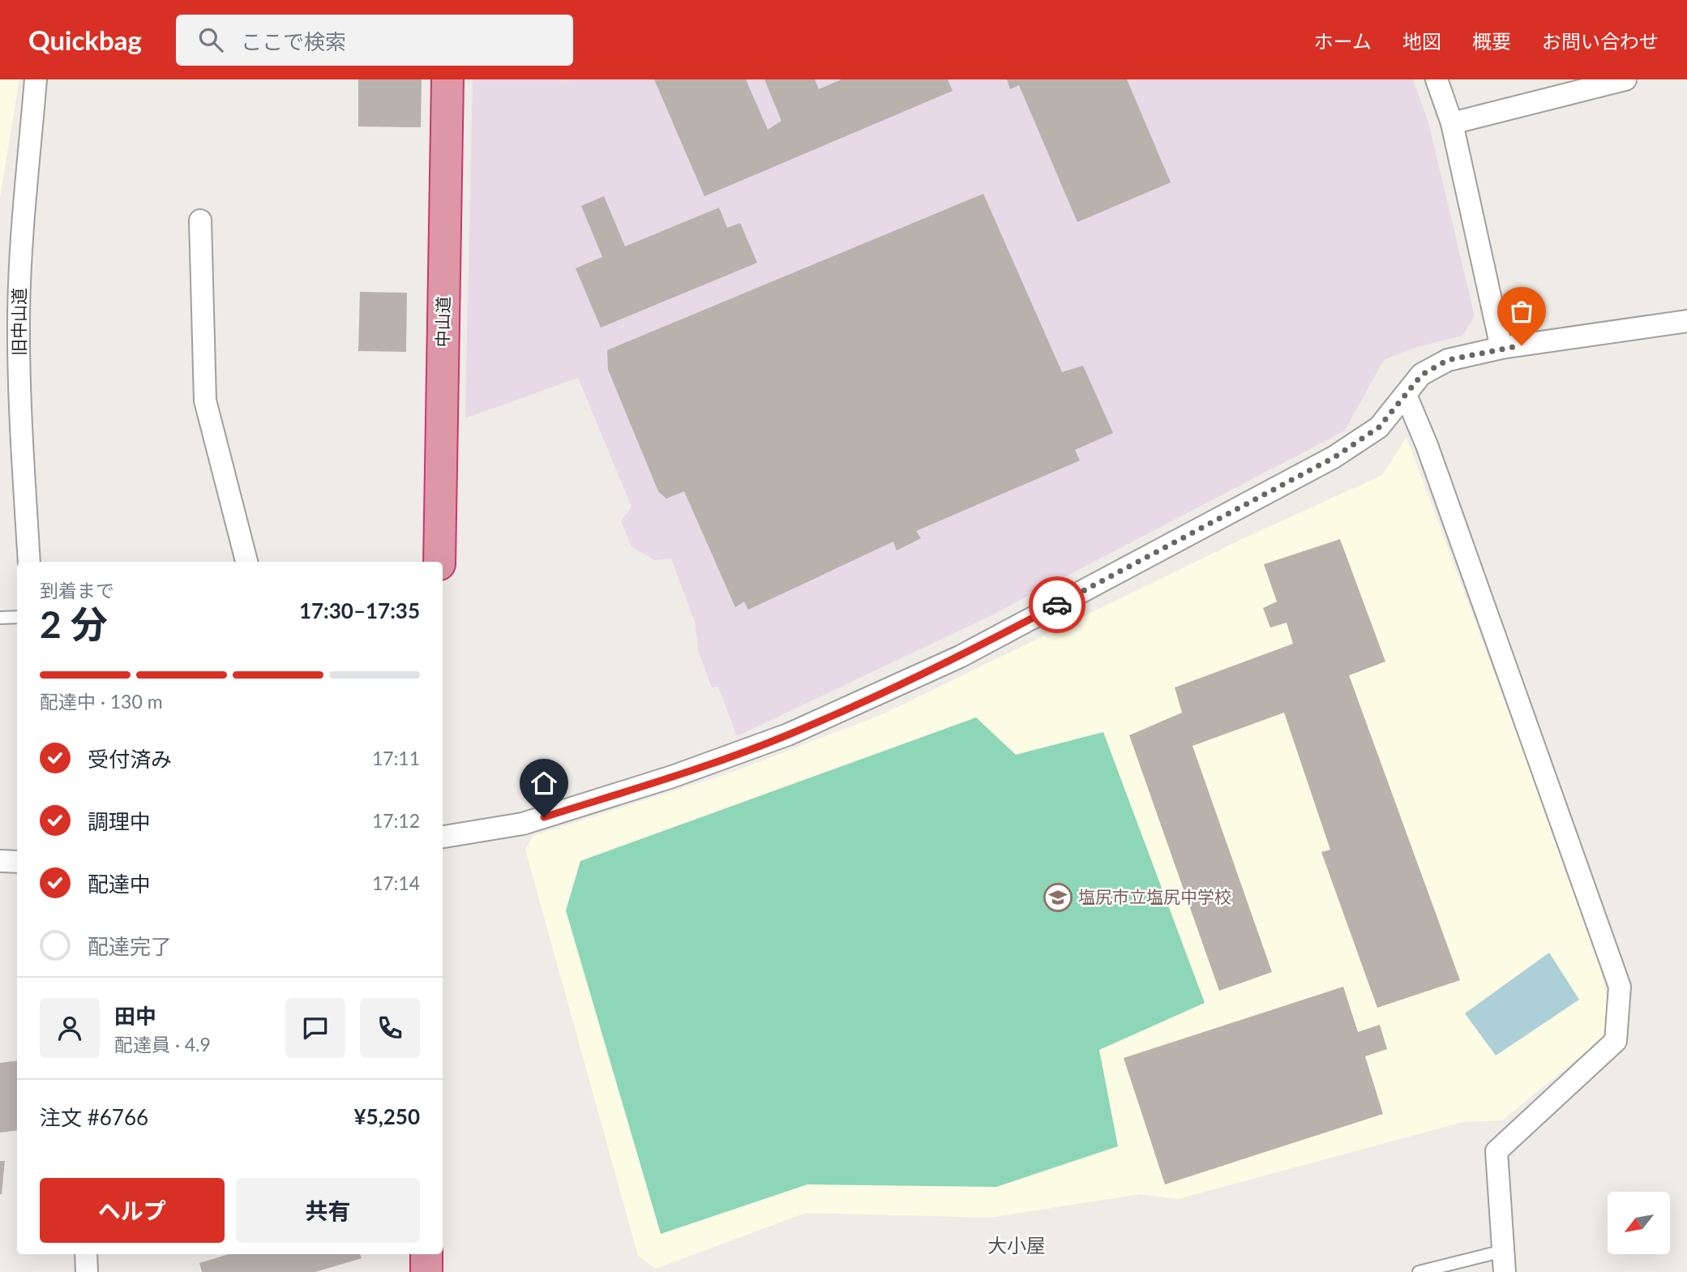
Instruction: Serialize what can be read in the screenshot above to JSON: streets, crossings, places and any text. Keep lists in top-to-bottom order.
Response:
{
  "streets": {
    "highway": ["中山道"],
    "street": ["旧中山道"]
  },
  "districts": ["大小屋"],
  "places": {
    "school or university": ["塩尻市立塩尻中学校"]
  },
  "north": "bottom left",
  "page": {
    "header": "Quickbag",
    "search": "ここで検索",
    "nav": [
      "ホーム",
      "地図",
      "概要",
      "お問い合わせ"
    ],
    "heading": ["2 分", "到着まで", "17:30–17:35"],
    "panel": [
      "田中",
      "配達員 · 4.9",
      "注文 #6766",
      "¥5,250"
    ],
    "bar": "配達中 · 130 m",
    "list": [
      ["受付済み", "17:11"],
      ["調理中", "17:12"],
      ["配達中", "17:14"],
      "配達完了"
    ],
    "buttons": ["ヘルプ", "共有"]
  }
}
